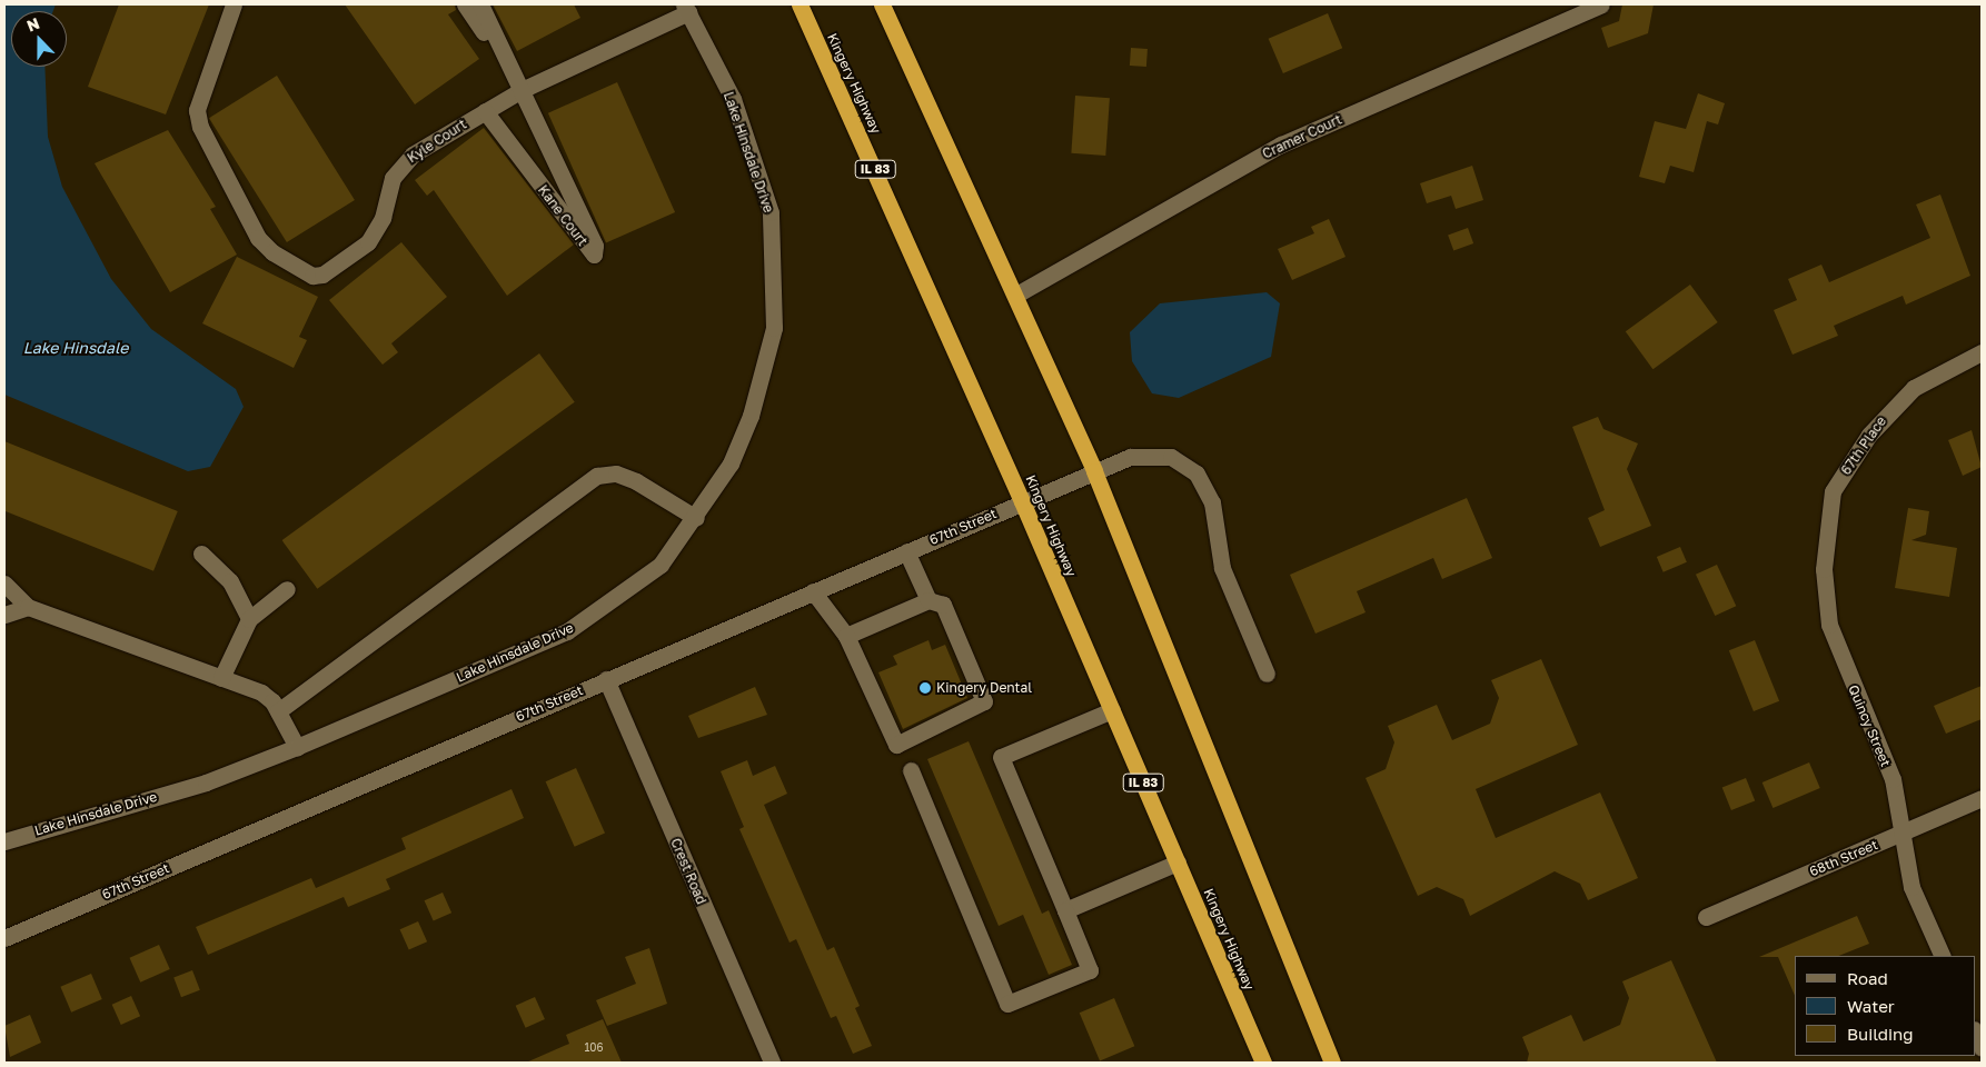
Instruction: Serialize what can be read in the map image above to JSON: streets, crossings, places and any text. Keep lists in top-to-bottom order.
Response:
{
  "streets": {
    "highway": ["Kingery Highway", "IL 83"],
    "street": [
      "Cramer Court",
      "Kyle Court",
      "Lake Hinsdale Drive",
      "Kane Court",
      "67th Place",
      "67th Street",
      "Quincy Street",
      "68th Street",
      "Crest Road"
    ]
  },
  "crossings": [
    ["Kingery Highway", "67th Street"],
    ["Kyle Court", "Lake Hinsdale Drive"],
    ["Kyle Court", "Kane Court"],
    ["67th Place", "Quincy Street"],
    ["67th Street", "Crest Road"],
    ["Quincy Street", "68th Street"]
  ],
  "water": ["Lake Hinsdale"],
  "places": ["Kingery Dental"],
  "house_numbers": ["106"],
  "legend": ["Road", "Water", "Building"],
  "north": "top"
}
